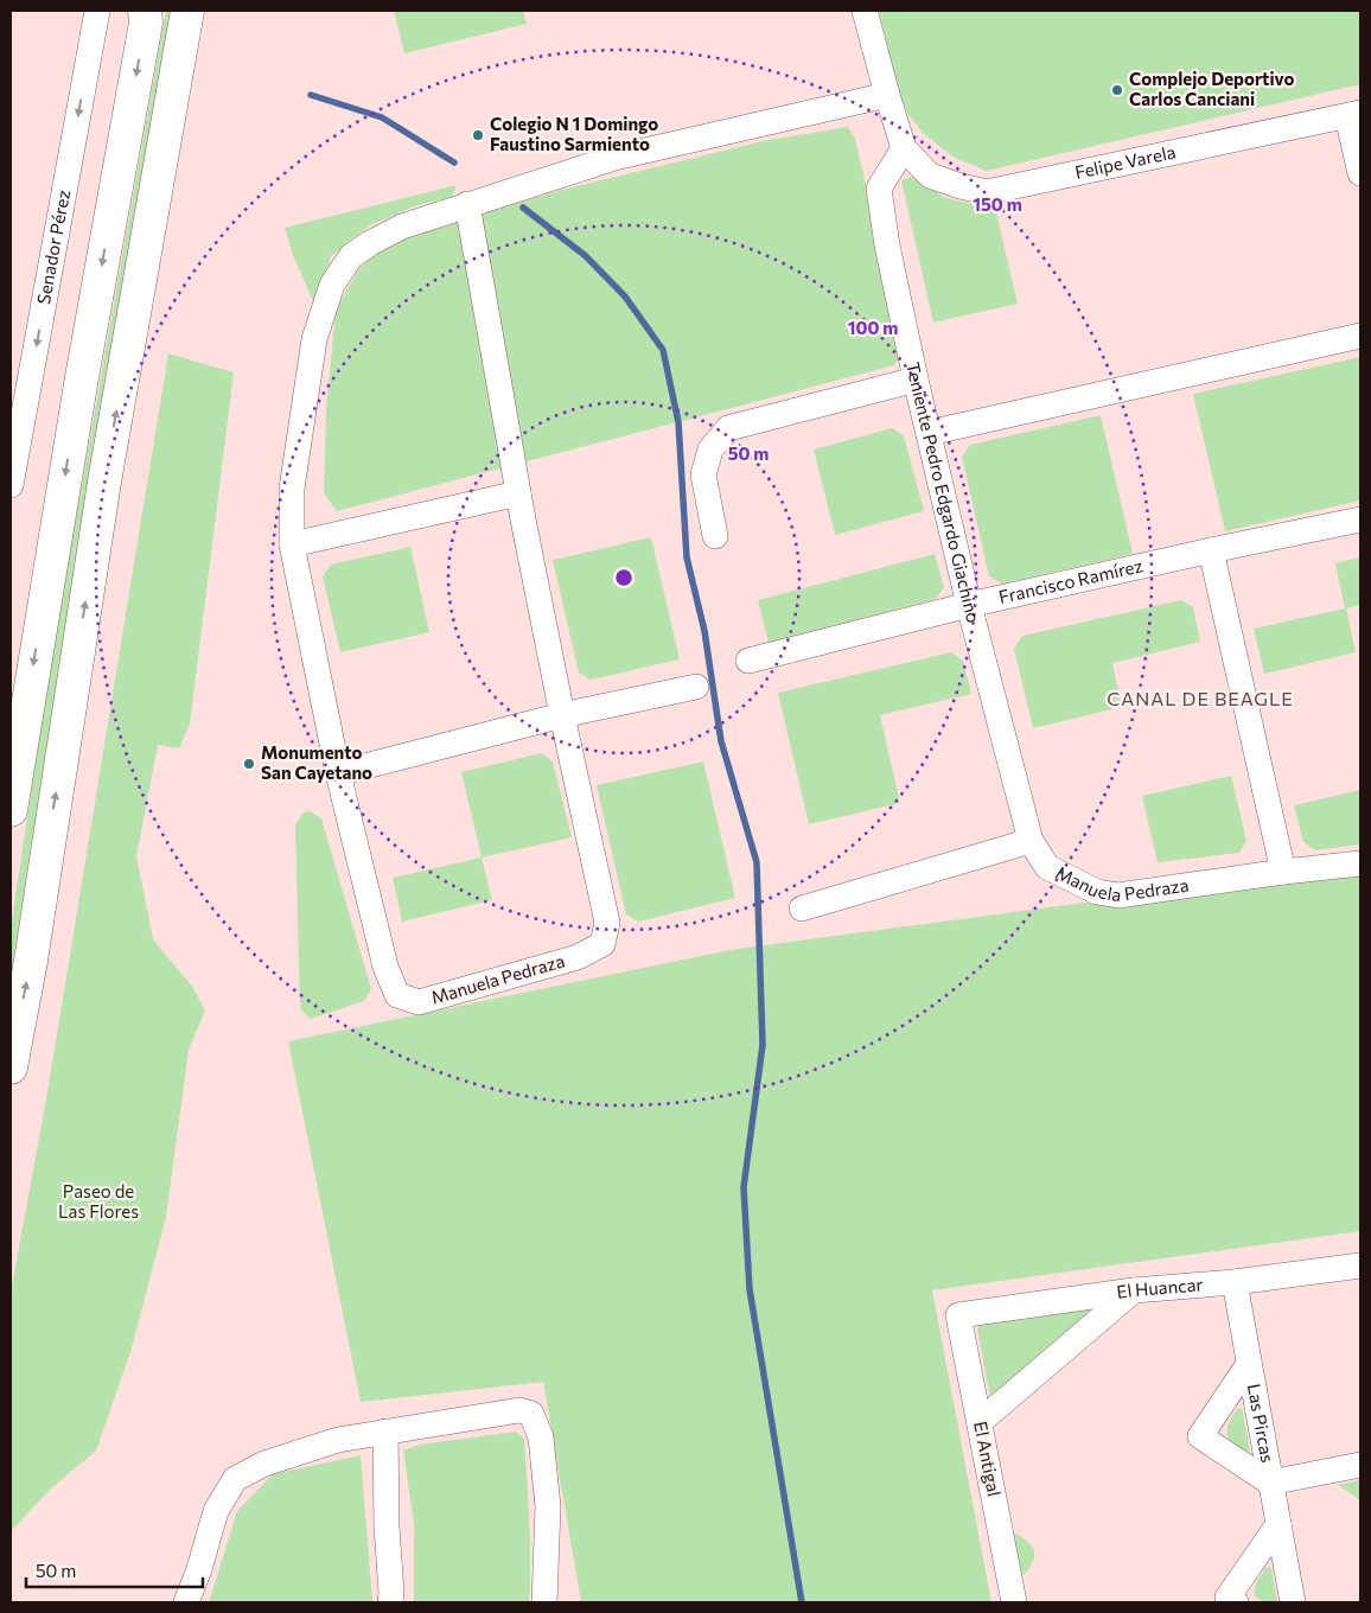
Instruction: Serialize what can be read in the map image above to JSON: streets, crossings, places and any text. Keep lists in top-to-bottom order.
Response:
{
  "streets": {
    "street": [
      "Felipe Varela",
      "Senador Pérez",
      "Teniente Pedro Edgardo Giachino",
      "Francisco Ramírez",
      "Manuela Pedraza",
      "El Huancar",
      "Las Pircas",
      "El Antigal"
    ]
  },
  "crossings": [
    ["Felipe Varela", "Teniente Pedro Edgardo Giachino"],
    ["Teniente Pedro Edgardo Giachino", "Francisco Ramírez"],
    ["Teniente Pedro Edgardo Giachino", "Manuela Pedraza"],
    ["El Huancar", "Las Pircas"],
    ["El Huancar", "El Antigal"]
  ],
  "one_way": ["Senador Pérez"],
  "districts": ["CANAL DE BEAGLE"],
  "parks": ["Paseo de Las Flores"],
  "places": ["Complejo Deportivo Carlos Canciani", "Colegio N 1 Domingo Faustino Sarmiento", "Monumento San Cayetano"],
  "scale_bar": "50 m",
  "rings": ["150 m", "100 m", "50 m"]
}
